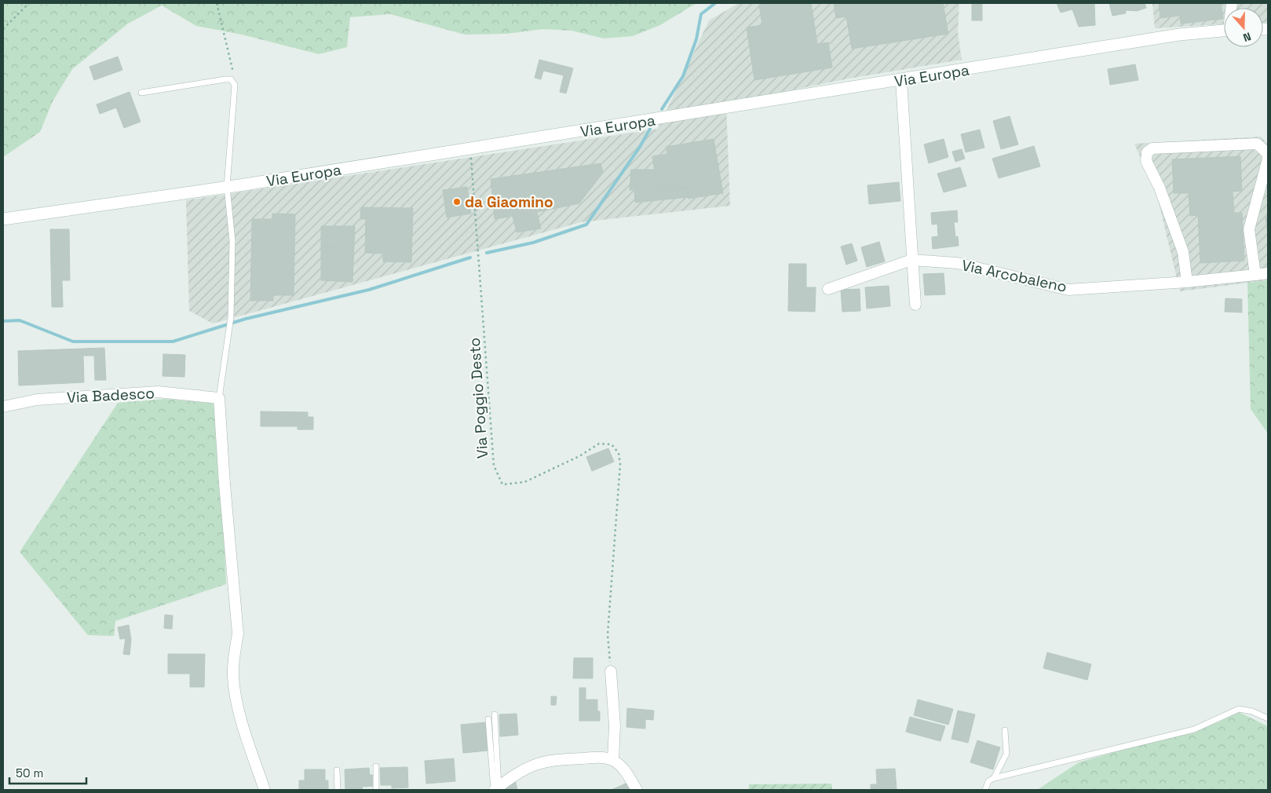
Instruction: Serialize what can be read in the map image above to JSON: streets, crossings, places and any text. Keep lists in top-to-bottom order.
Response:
{
  "streets": {
    "main road": ["Via Europa"],
    "street": ["Via Arcobaleno", "Via Badesco"],
    "path": ["Via Poggio Desto"]
  },
  "crossings": [
    ["Via Europa", "Via Poggio Desto"]
  ],
  "places": ["da Giaomino"],
  "scale_bar": "50 m",
  "north": "bottom"
}
